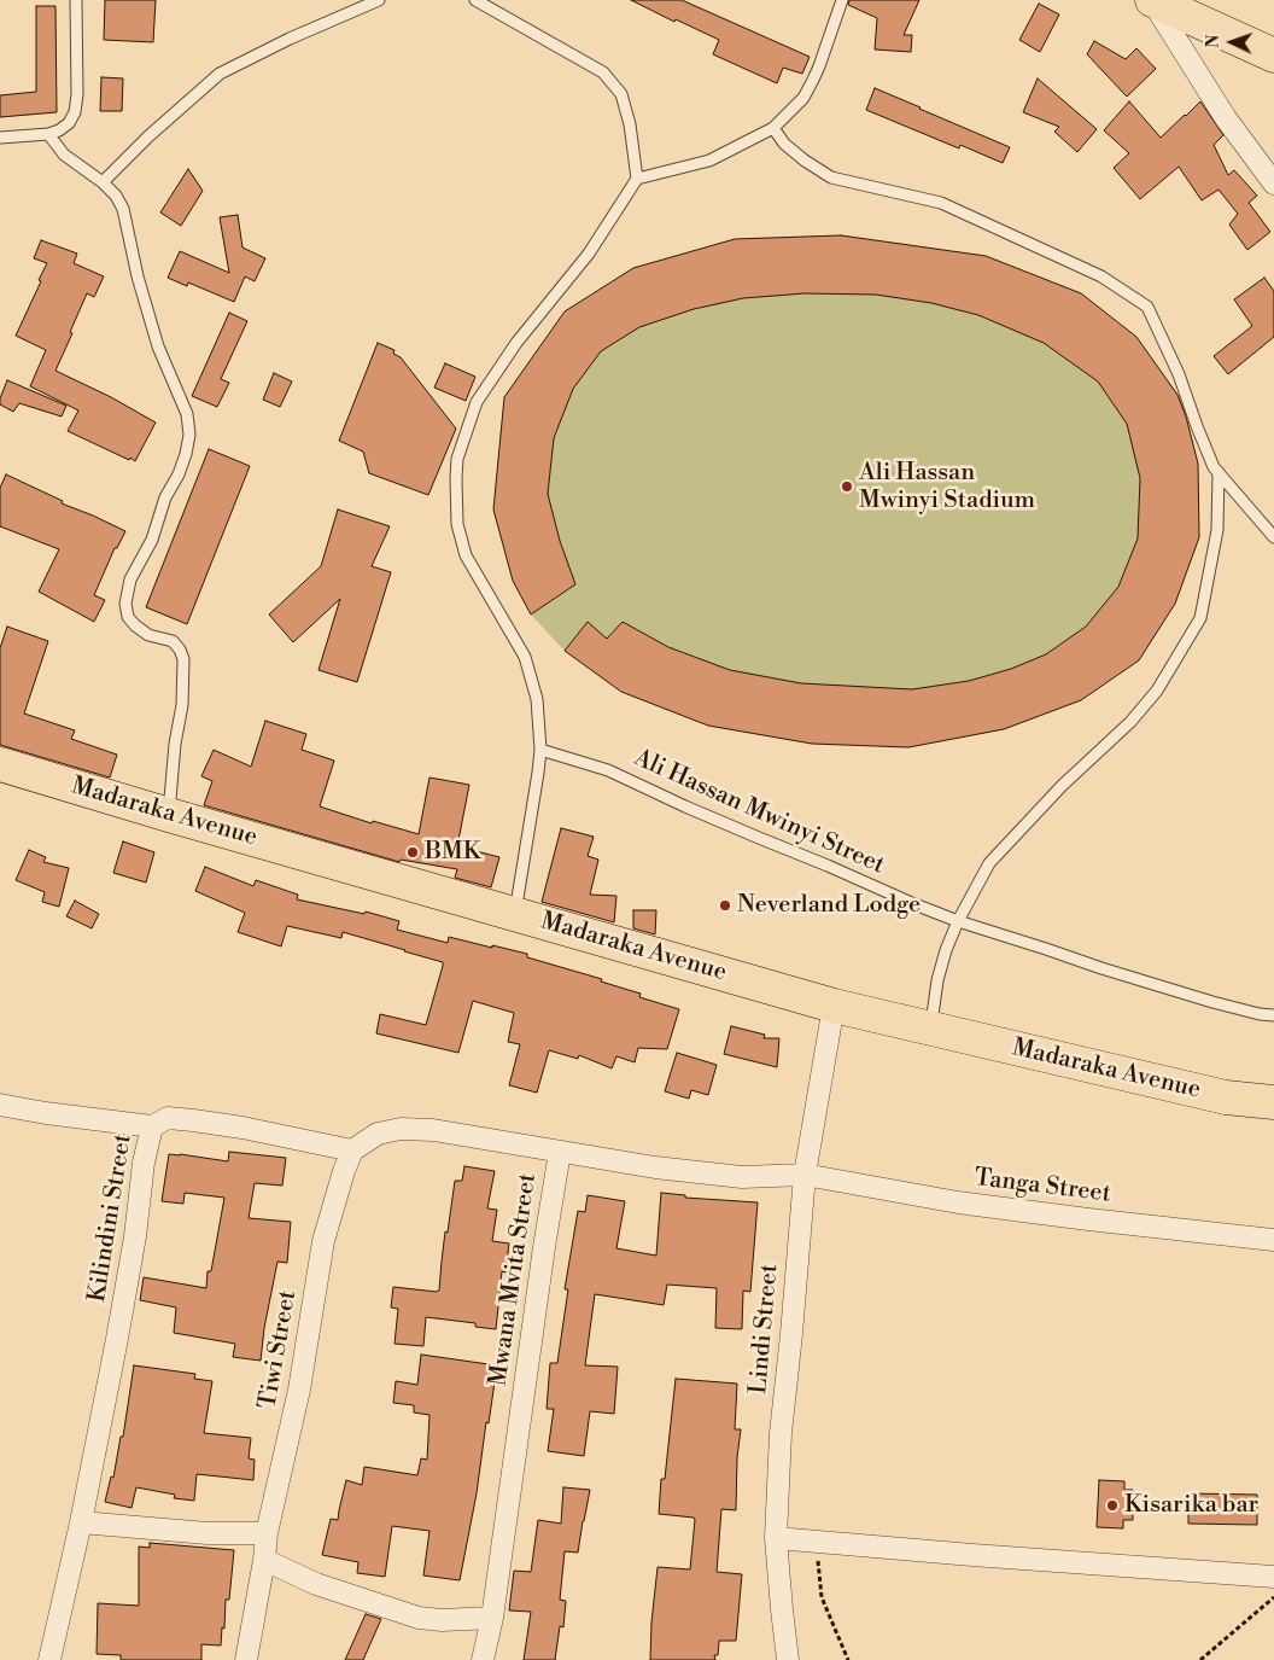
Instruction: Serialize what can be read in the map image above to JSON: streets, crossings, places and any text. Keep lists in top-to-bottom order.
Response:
{
  "streets": {
    "main road": ["Madaraka Avenue"],
    "street": [
      "Tanga Street",
      "Kilindini Street",
      "Mwana Mvita Street",
      "Lindi Street",
      "Tiwi Street"
    ],
    "lane": ["Ali Hassan Mwinyi Street"]
  },
  "crossings": [
    ["Madaraka Avenue", "Lindi Street"],
    ["Tanga Street", "Mwana Mvita Street"],
    ["Tanga Street", "Lindi Street"],
    ["Kilindini Street", "Tiwi Street"],
    ["Mwana Mvita Street", "Lindi Street"]
  ],
  "places": [
    "Ali Hassan Mwinyi Stadium",
    "BMK",
    "Neverland Lodge",
    "Kisarika bar"
  ],
  "north": "left"
}
